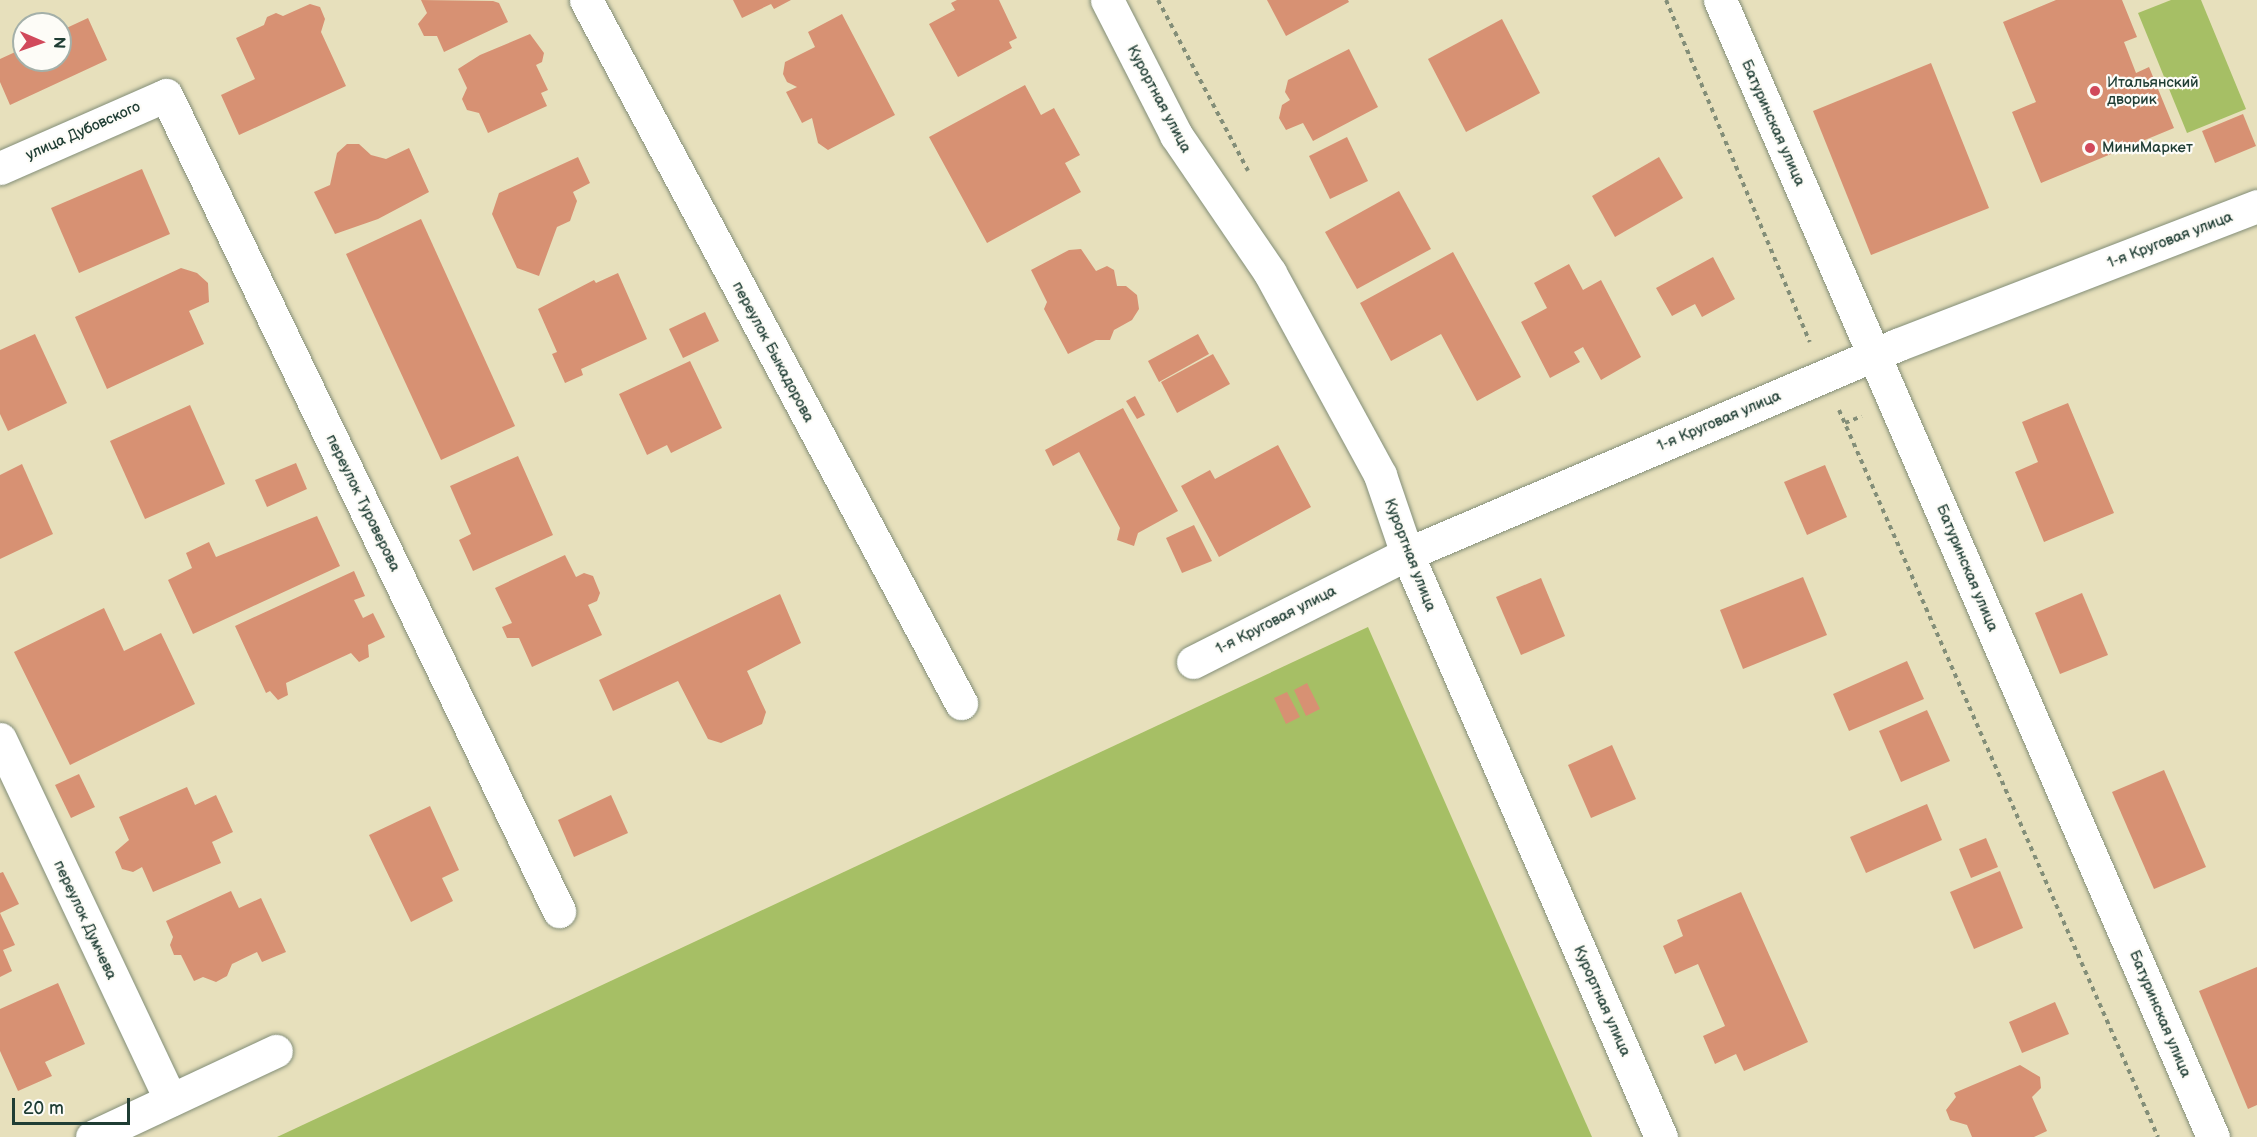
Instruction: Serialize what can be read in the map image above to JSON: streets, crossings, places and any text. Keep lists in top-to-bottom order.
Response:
{
  "streets": {
    "street": [
      "Курортная улица",
      "Батуринская улица",
      "улица Дубовского",
      "1-я Круговая улица",
      "переулок Быкадорова",
      "переулок Туроверова",
      "переулок Думчева"
    ]
  },
  "crossings": [
    ["Курортная улица", "1-я Круговая улица"],
    ["Батуринская улица", "1-я Круговая улица"],
    ["улица Дубовского", "переулок Туроверова"]
  ],
  "places": ["Итальянский дворик", "МиниМаркет"],
  "scale_bar": "20 m",
  "north": "right"
}
